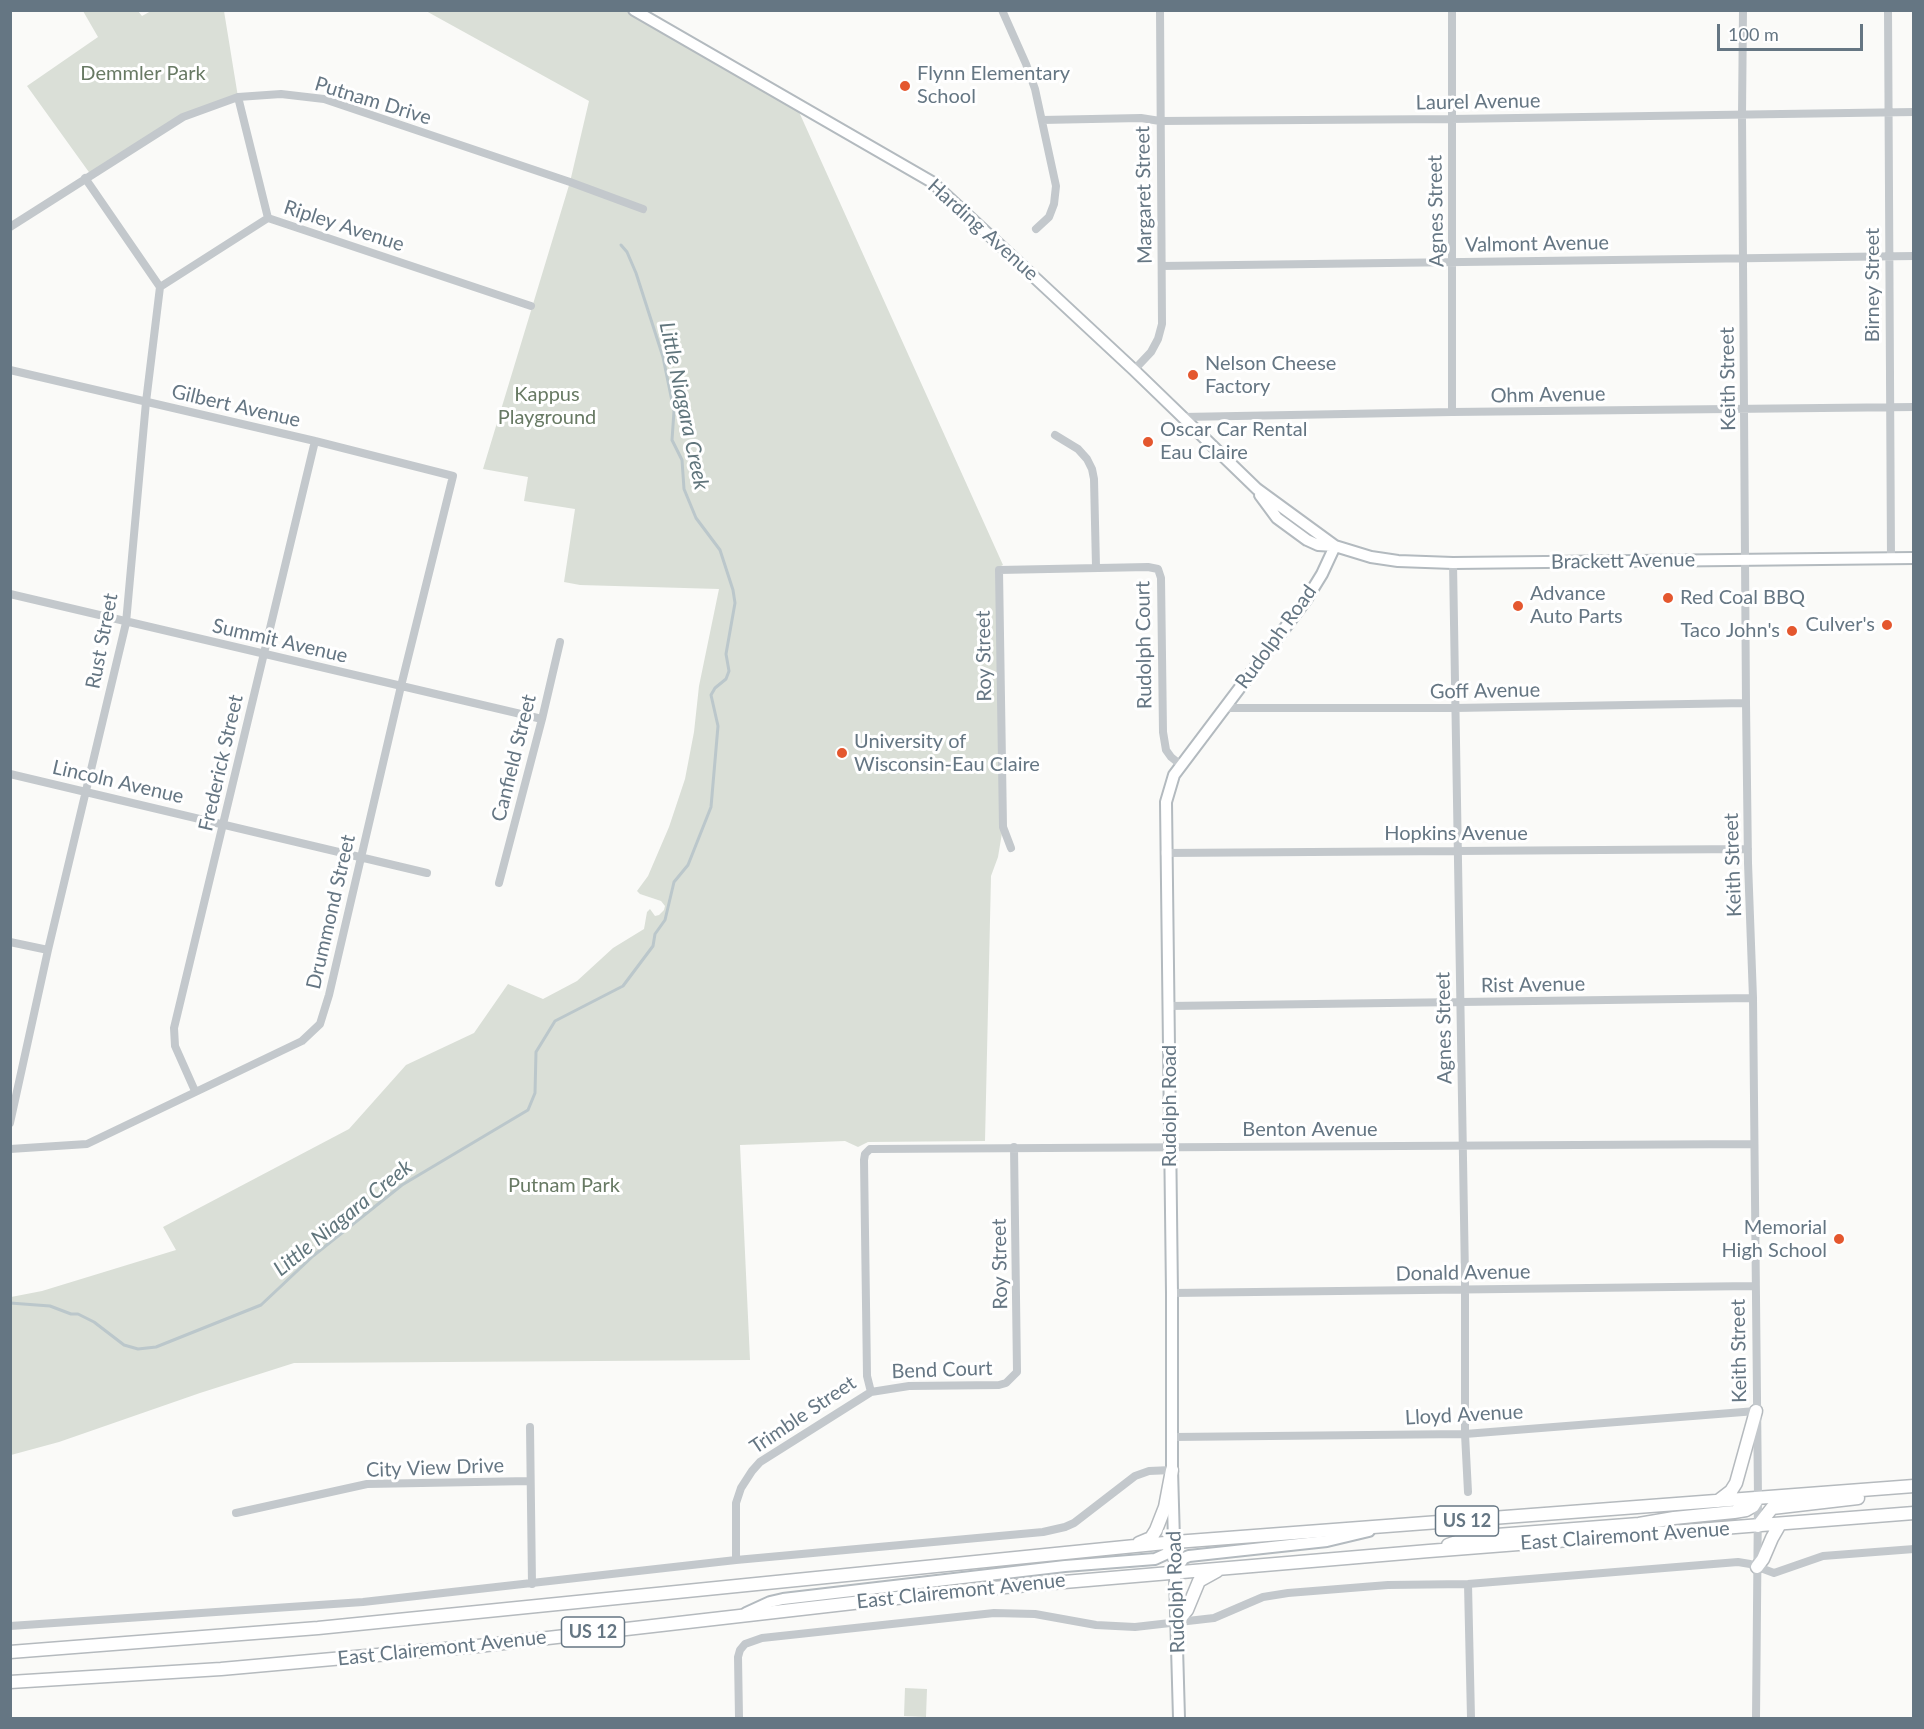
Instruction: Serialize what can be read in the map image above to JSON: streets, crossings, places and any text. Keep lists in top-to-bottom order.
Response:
{
  "streets": {
    "main road": ["US 12", "East Clairemont Avenue"],
    "street": [
      "Putnam Drive",
      "Laurel Avenue",
      "Margaret Street",
      "Agnes Street",
      "Ripley Avenue",
      "Harding Avenue",
      "Valmont Avenue",
      "Birney Street",
      "Keith Street",
      "Ohm Avenue",
      "Gilbert Avenue",
      "Brackett Avenue",
      "Rudolph Road",
      "Rust Street",
      "Summit Avenue",
      "Rudolph Court",
      "Roy Street",
      "Goff Avenue",
      "Canfield Street",
      "Frederick Street",
      "Lincoln Avenue",
      "Hopkins Avenue",
      "Drummond Street",
      "Rist Avenue",
      "Benton Avenue",
      "Donald Avenue",
      "Bend Court",
      "Trimble Street",
      "Lloyd Avenue",
      "City View Drive"
    ]
  },
  "crossings": [
    ["Laurel Avenue", "Margaret Street"],
    ["Laurel Avenue", "Agnes Street"],
    ["Laurel Avenue", "Birney Street"],
    ["Laurel Avenue", "Keith Street"],
    ["Margaret Street", "Harding Avenue"],
    ["Margaret Street", "Valmont Avenue"],
    ["Agnes Street", "Valmont Avenue"],
    ["Agnes Street", "Ohm Avenue"],
    ["Agnes Street", "Brackett Avenue"],
    ["Agnes Street", "Goff Avenue"],
    ["Agnes Street", "Hopkins Avenue"],
    ["Agnes Street", "Rist Avenue"],
    ["Agnes Street", "Benton Avenue"],
    ["Agnes Street", "Donald Avenue"],
    ["Agnes Street", "Lloyd Avenue"],
    ["Ripley Avenue", "Rust Street"],
    ["Harding Avenue", "Ohm Avenue"],
    ["Harding Avenue", "Brackett Avenue"],
    ["Harding Avenue", "Rudolph Road"],
    ["Valmont Avenue", "Birney Street"],
    ["Valmont Avenue", "Keith Street"],
    ["Birney Street", "Ohm Avenue"],
    ["Birney Street", "Brackett Avenue"],
    ["Keith Street", "Ohm Avenue"],
    ["Keith Street", "Brackett Avenue"],
    ["Keith Street", "Goff Avenue"],
    ["Keith Street", "Hopkins Avenue"],
    ["Keith Street", "Rist Avenue"],
    ["Keith Street", "Benton Avenue"],
    ["Keith Street", "Donald Avenue"],
    ["Keith Street", "Lloyd Avenue"],
    ["Keith Street", "East Clairemont Avenue"],
    ["Gilbert Avenue", "Rust Street"],
    ["Gilbert Avenue", "Frederick Street"],
    ["Gilbert Avenue", "Drummond Street"],
    ["Brackett Avenue", "Rudolph Road"],
    ["Rudolph Road", "Rudolph Court"],
    ["Rudolph Road", "Goff Avenue"],
    ["Rudolph Road", "Hopkins Avenue"],
    ["Rudolph Road", "Rist Avenue"],
    ["Rudolph Road", "Benton Avenue"],
    ["Rudolph Road", "Donald Avenue"],
    ["Rudolph Road", "Lloyd Avenue"],
    ["Rudolph Road", "East Clairemont Avenue"],
    ["Rust Street", "Summit Avenue"],
    ["Rust Street", "Lincoln Avenue"],
    ["Summit Avenue", "Canfield Street"],
    ["Summit Avenue", "Frederick Street"],
    ["Summit Avenue", "Drummond Street"],
    ["Rudolph Court", "Roy Street"],
    ["Roy Street", "Benton Avenue"],
    ["Roy Street", "Bend Court"],
    ["Frederick Street", "Lincoln Avenue"],
    ["Frederick Street", "Drummond Street"],
    ["Lincoln Avenue", "Drummond Street"],
    ["Benton Avenue", "Trimble Street"],
    ["Bend Court", "Trimble Street"]
  ],
  "water": ["Little Niagara Creek"],
  "parks": ["Demmler Park", "Kappus Playground", "Putnam Park"],
  "places": [
    "Flynn Elementary School",
    "Nelson Cheese Factory",
    "Oscar Car Rental Eau Claire",
    "Red Coal BBQ",
    "Advance Auto Parts",
    "Culver's",
    "Taco John's",
    "University of Wisconsin-Eau Claire",
    "Memorial High School"
  ],
  "scale_bar": "100 m"
}
